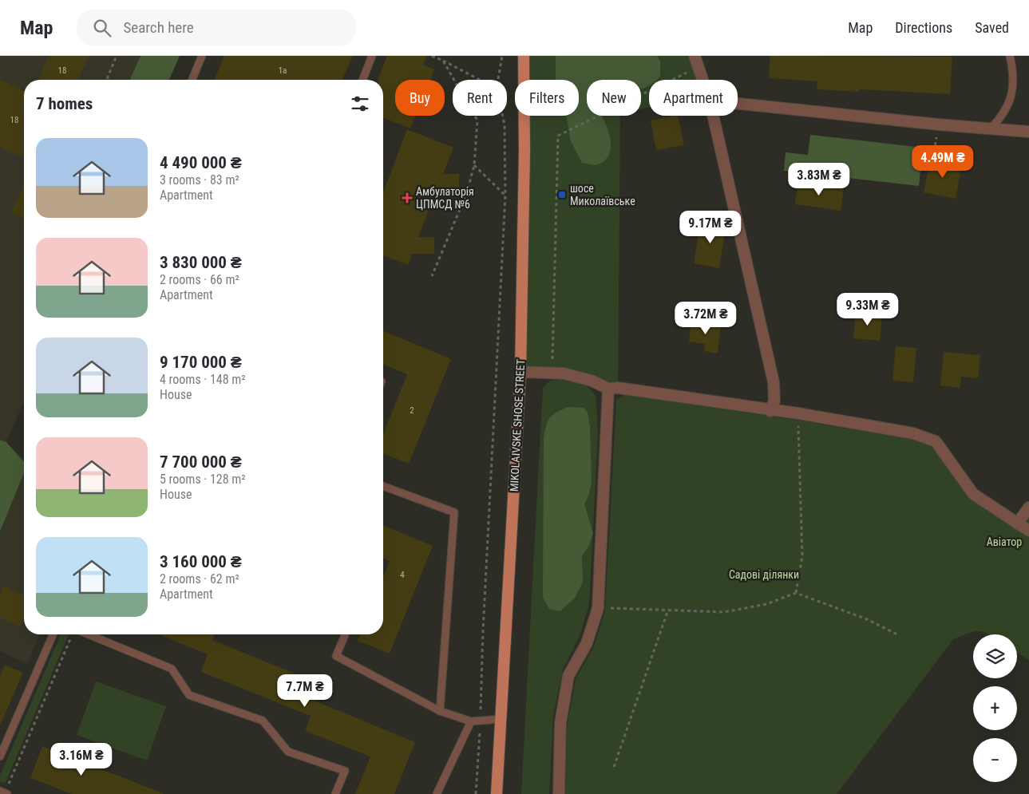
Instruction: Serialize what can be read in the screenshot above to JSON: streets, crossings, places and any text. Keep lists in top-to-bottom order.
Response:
{
  "streets": {
    "main road": ["MIKOLAIVSKE SHOSE STREET"]
  },
  "parks": ["Авіатор", "Садові ділянки"],
  "places": {
    "transit": ["шосе Миколаївське"],
    "health": ["Амбулаторія ЦПМСД №6"]
  },
  "house_numbers": [
    "18",
    "1а",
    "18",
    "2",
    "4"
  ],
  "page": {
    "header": "Map",
    "search": "Search here",
    "nav": ["Map", "Directions", "Saved"],
    "chip": [
      "Buy",
      "Rent",
      "Filters",
      "New",
      "Apartment"
    ],
    "heading": "7 homes",
    "list": [
      {
        "name": "4 490 000 ₴",
        "note": "3 rooms · 83 m² · Apartment"
      },
      {
        "name": "3 830 000 ₴",
        "note": "2 rooms · 66 m² · Apartment"
      },
      {
        "name": "9 170 000 ₴",
        "note": "4 rooms · 148 m² · House"
      },
      {
        "name": "7 700 000 ₴",
        "note": "5 rooms · 128 m² · House"
      },
      {
        "name": "3 160 000 ₴",
        "note": "2 rooms · 62 m² · Apartment"
      }
    ],
    "price": [
      "4.49M ₴",
      "3.83M ₴",
      "9.17M ₴",
      "9.33M ₴",
      "3.72M ₴",
      "7.7M ₴",
      "3.16M ₴"
    ],
    "map_buttons": ["+", "−"]
  }
}
